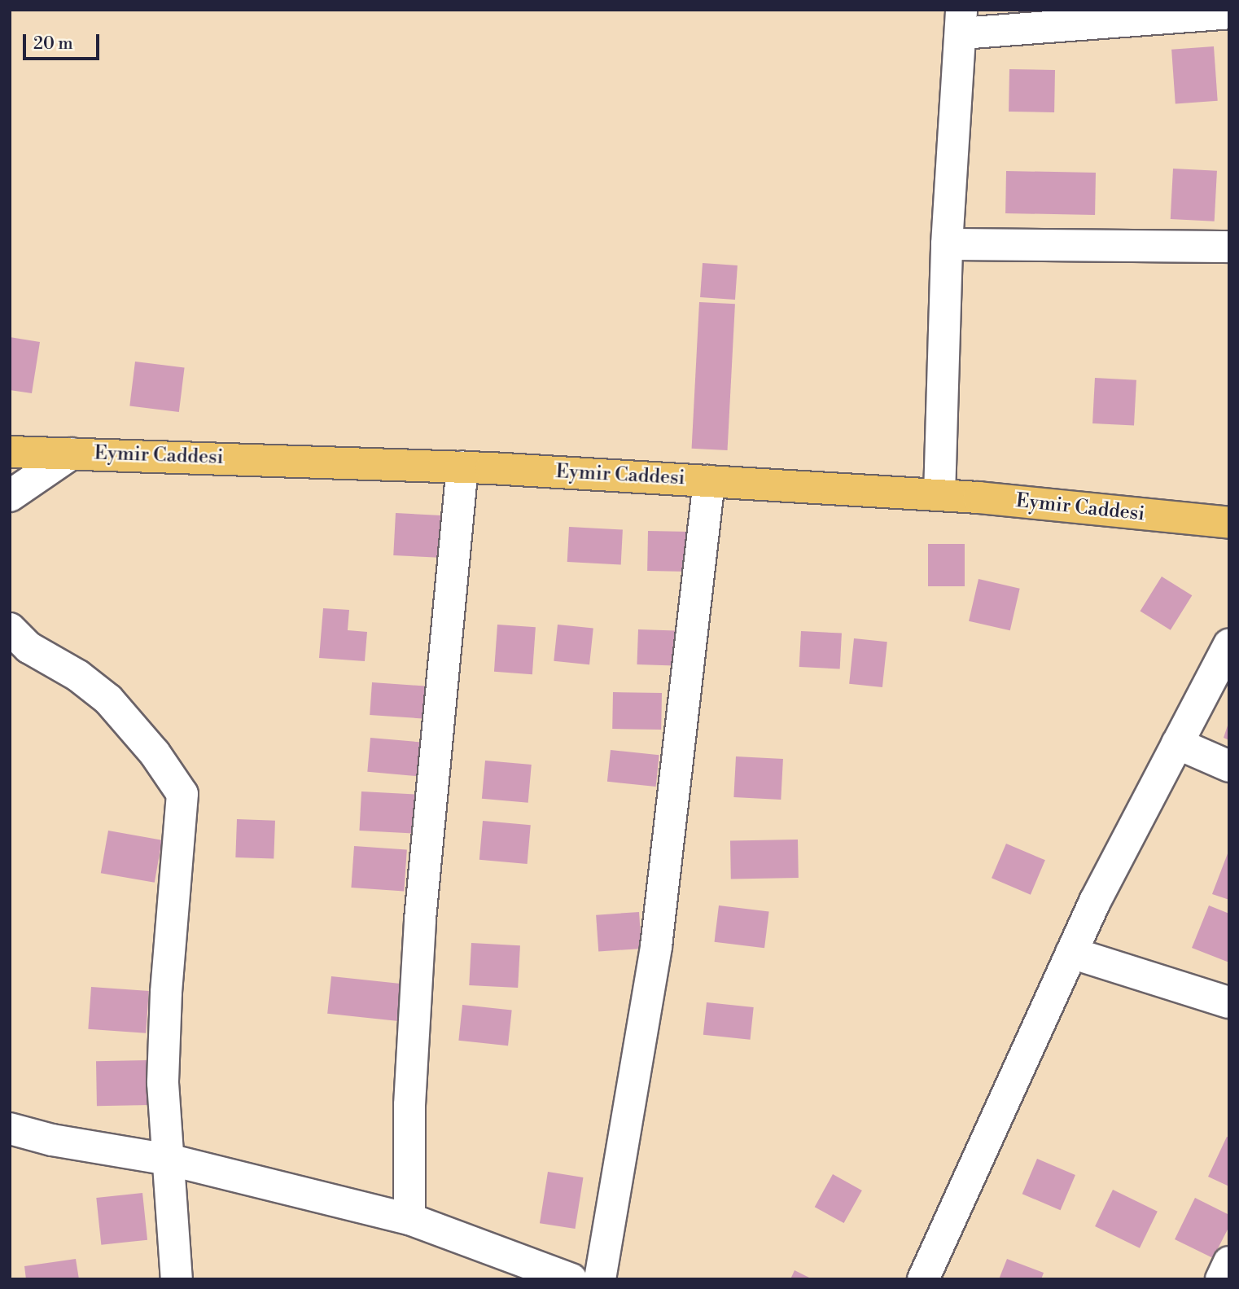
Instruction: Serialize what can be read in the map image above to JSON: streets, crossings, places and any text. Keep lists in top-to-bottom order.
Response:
{
  "streets": {
    "main road": ["Eymir Caddesi"]
  },
  "scale_bar": "20 m"
}
